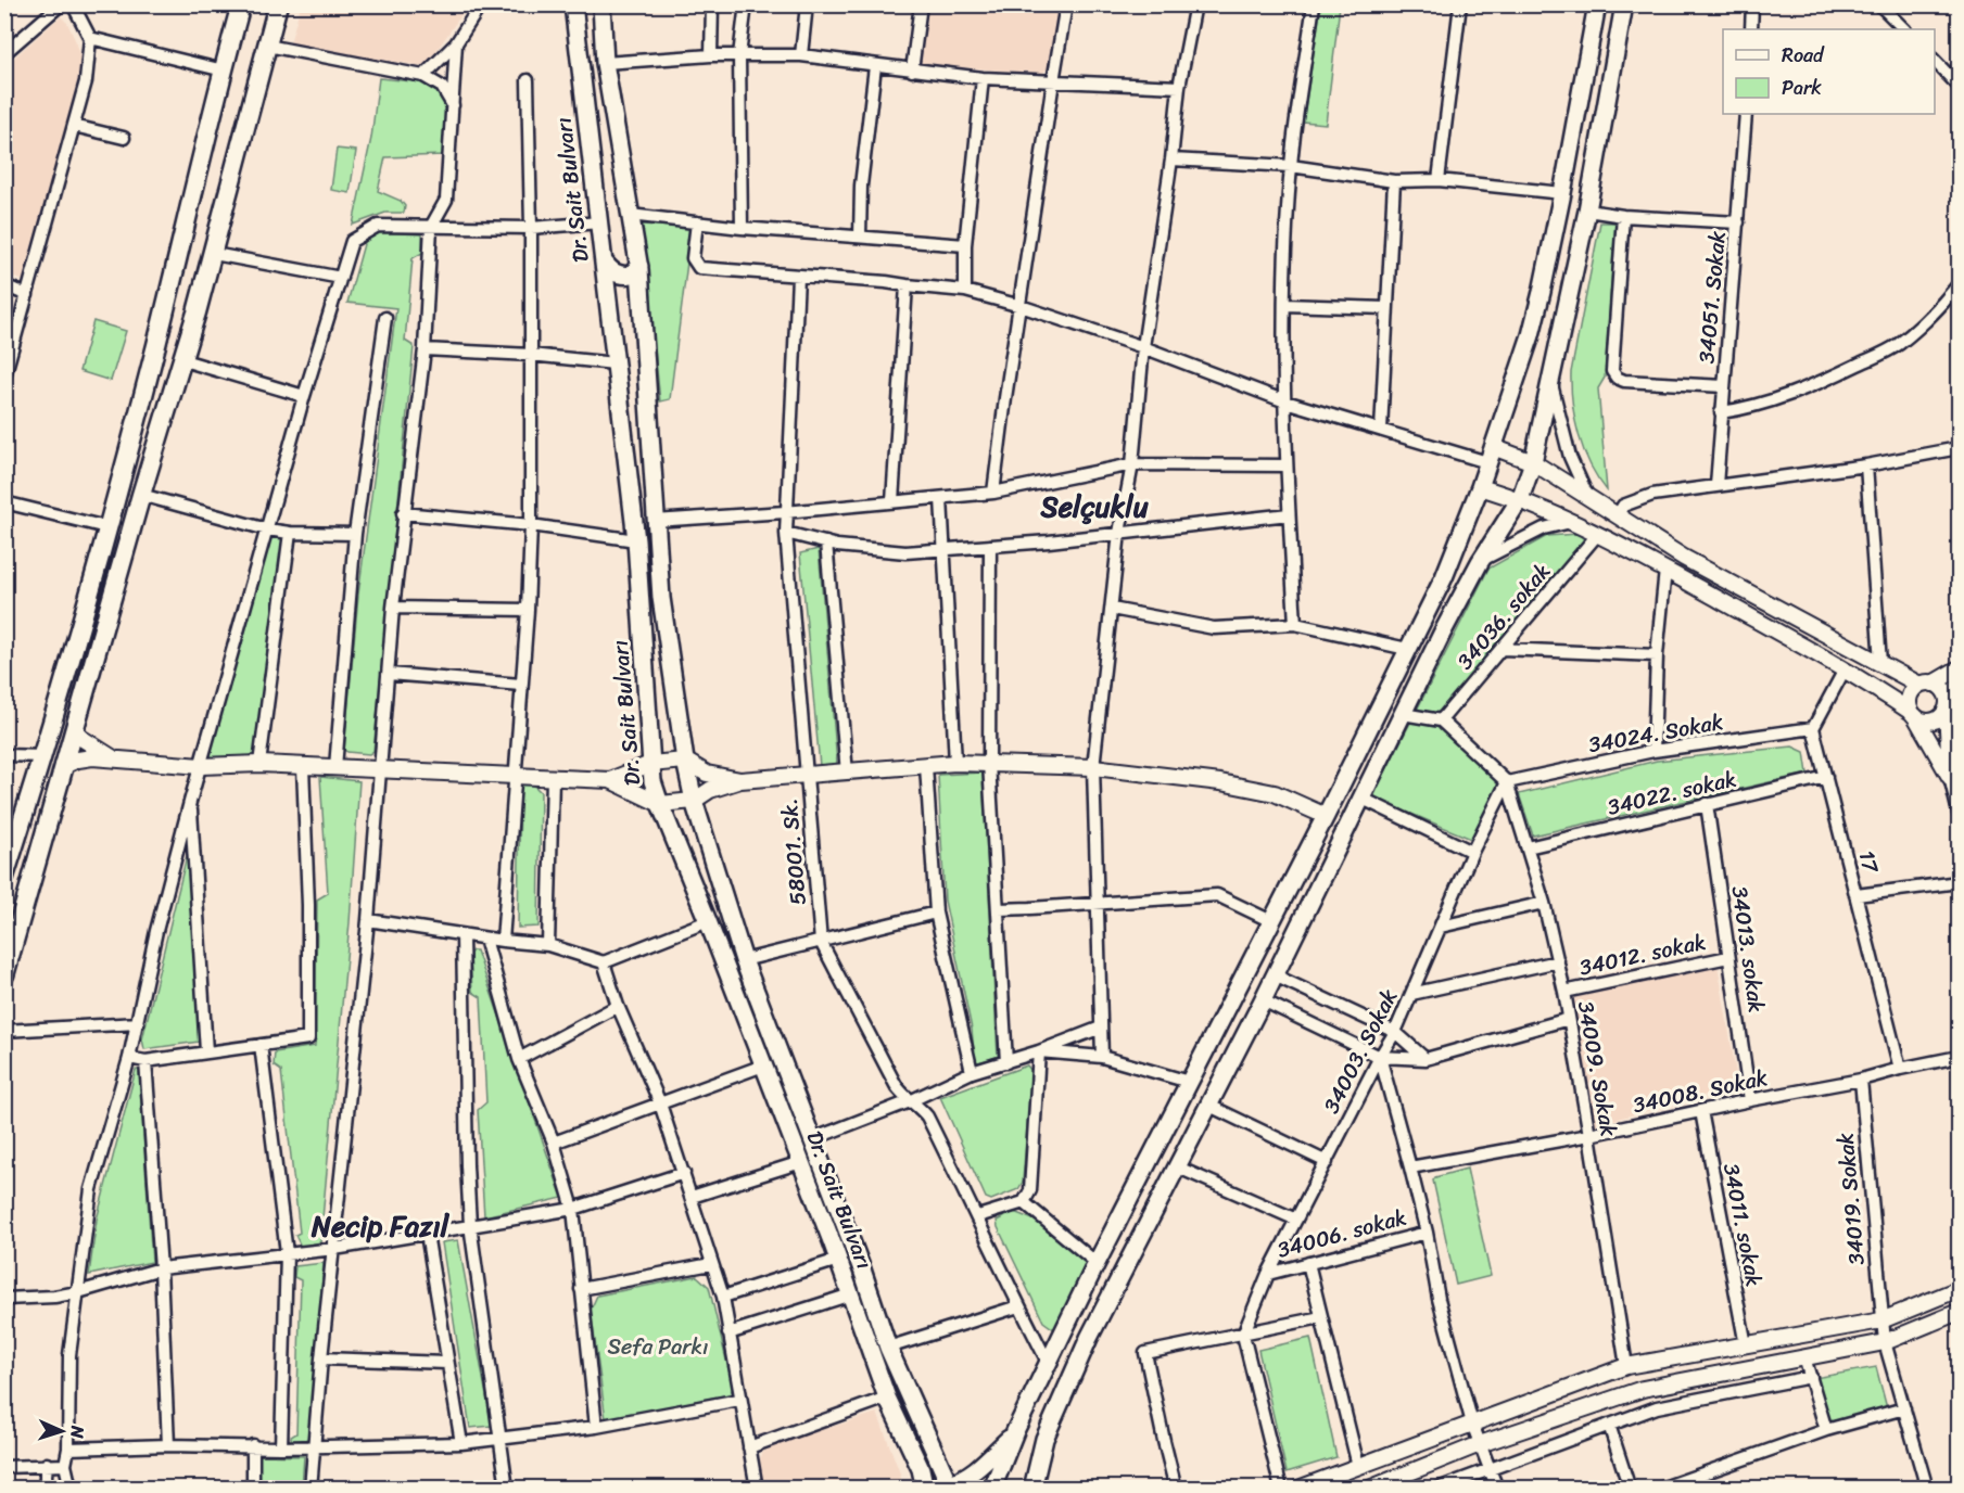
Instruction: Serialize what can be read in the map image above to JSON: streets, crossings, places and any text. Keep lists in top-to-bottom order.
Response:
{
  "streets": {
    "main road": ["Dr. Sait Bulvarı"],
    "street": [
      "34051. Sokak",
      "34036. sokak",
      "34024. Sokak",
      "34022. sokak",
      "58001. Sk.",
      "17",
      "34013. sokak",
      "34012. sokak",
      "34003. Sokak",
      "34009. Sokak",
      "34008. Sokak",
      "34019. Sokak",
      "34011. sokak",
      "34006. sokak"
    ]
  },
  "crossings": [
    ["34024. Sokak", "17"],
    ["34024. Sokak", "34003. Sokak"],
    ["34024. Sokak", "34009. Sokak"],
    ["34022. sokak", "17"],
    ["34022. sokak", "34013. sokak"],
    ["34022. sokak", "34009. Sokak"],
    ["17", "34008. Sokak"],
    ["34013. sokak", "34012. sokak"],
    ["34013. sokak", "34008. Sokak"],
    ["34012. sokak", "34009. Sokak"],
    ["34003. Sokak", "34009. Sokak"],
    ["34003. Sokak", "34006. sokak"],
    ["34009. Sokak", "34008. Sokak"],
    ["34008. Sokak", "34019. Sokak"],
    ["34008. Sokak", "34011. sokak"]
  ],
  "districts": ["Selçuklu", "Necip Fazıl"],
  "parks": ["Sefa Parkı"],
  "legend": ["Road", "Park"],
  "north": "right"
}
